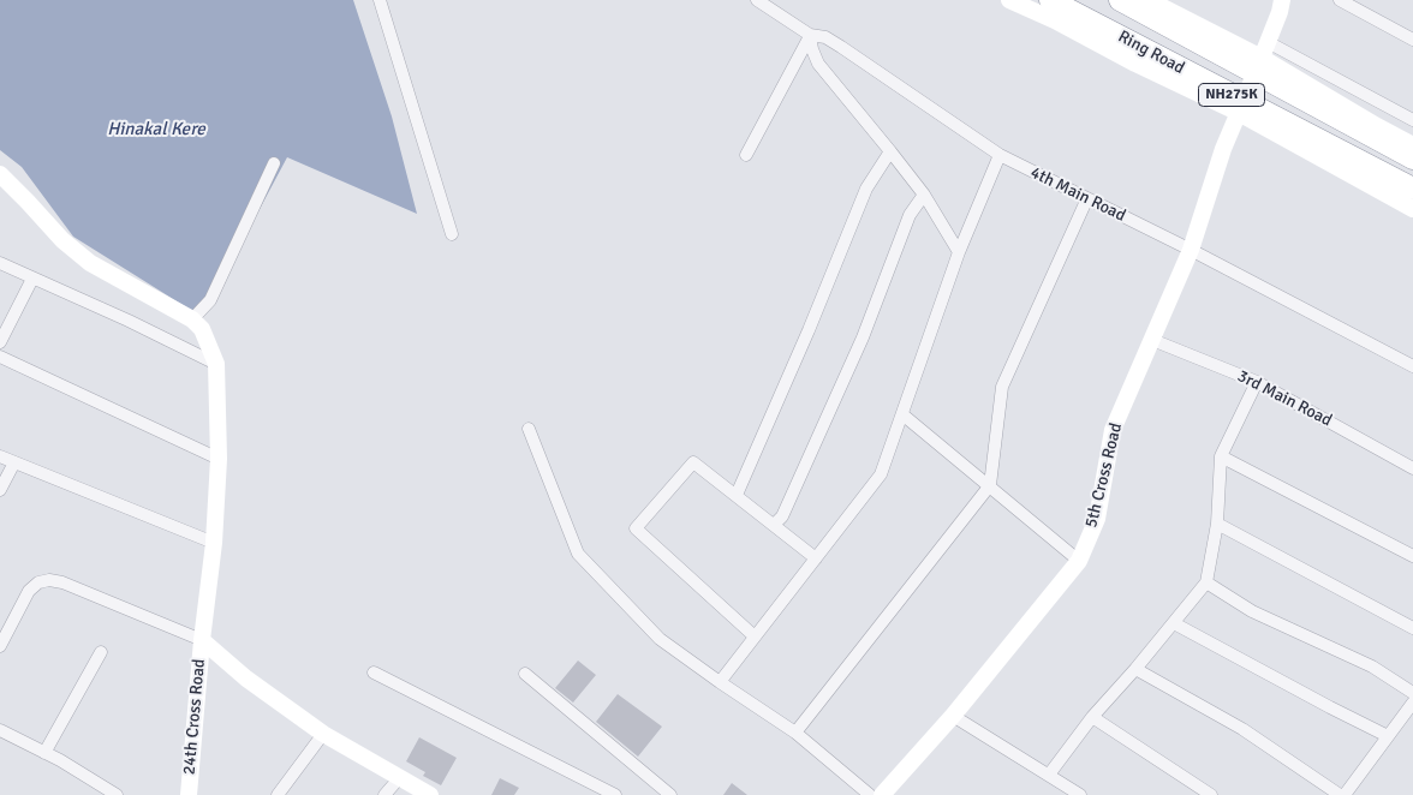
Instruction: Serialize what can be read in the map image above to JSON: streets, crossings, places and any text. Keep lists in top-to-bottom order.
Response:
{
  "streets": {
    "highway": ["Ring Road", "NH275K"],
    "street": [
      "4th Main Road",
      "3rd Main Road",
      "5th Cross Road",
      "24th Cross Road"
    ]
  },
  "crossings": [
    ["Ring Road", "5th Cross Road"],
    ["4th Main Road", "5th Cross Road"],
    ["3rd Main Road", "5th Cross Road"]
  ],
  "water": ["Hinakal Kere"]
}
